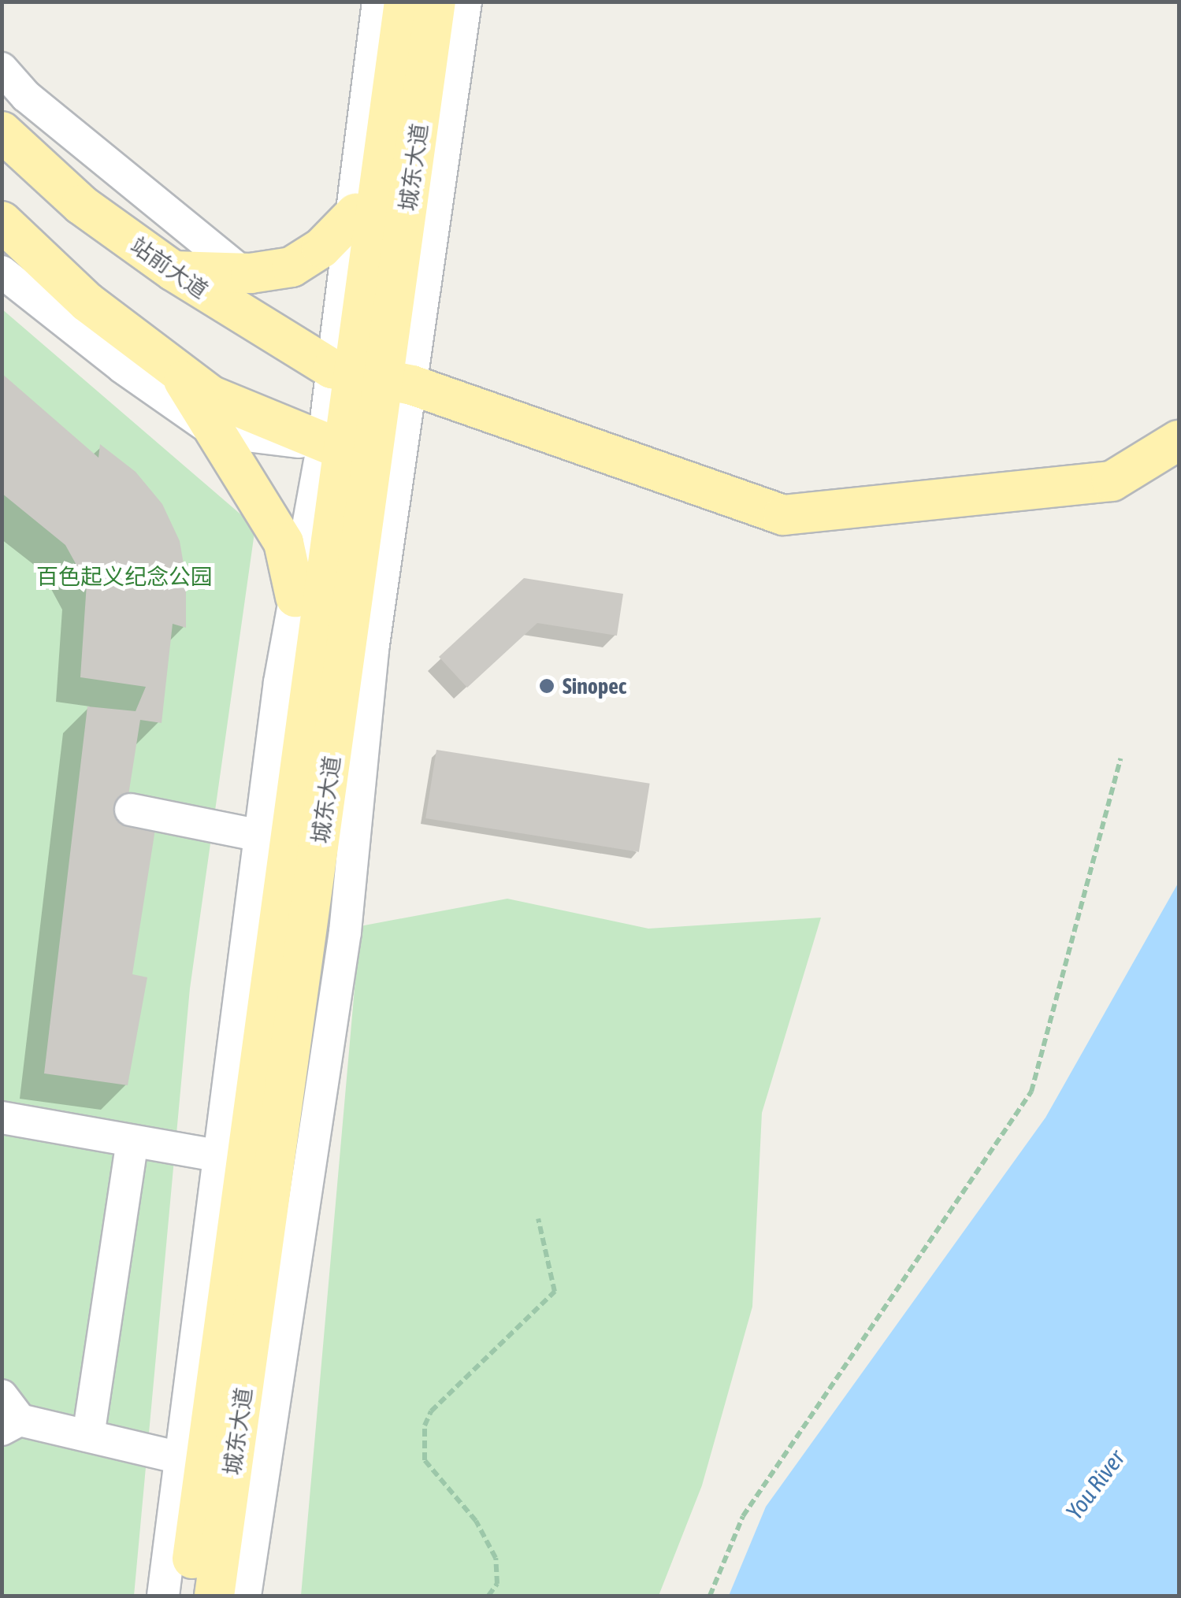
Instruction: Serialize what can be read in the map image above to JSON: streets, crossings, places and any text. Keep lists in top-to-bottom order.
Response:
{
  "streets": {
    "main road": ["城东大道", "站前大道"]
  },
  "crossings": [
    ["城东大道", "站前大道"]
  ],
  "water": ["You River"],
  "parks": ["百色起义纪念公园"],
  "places": ["Sinopec"]
}
